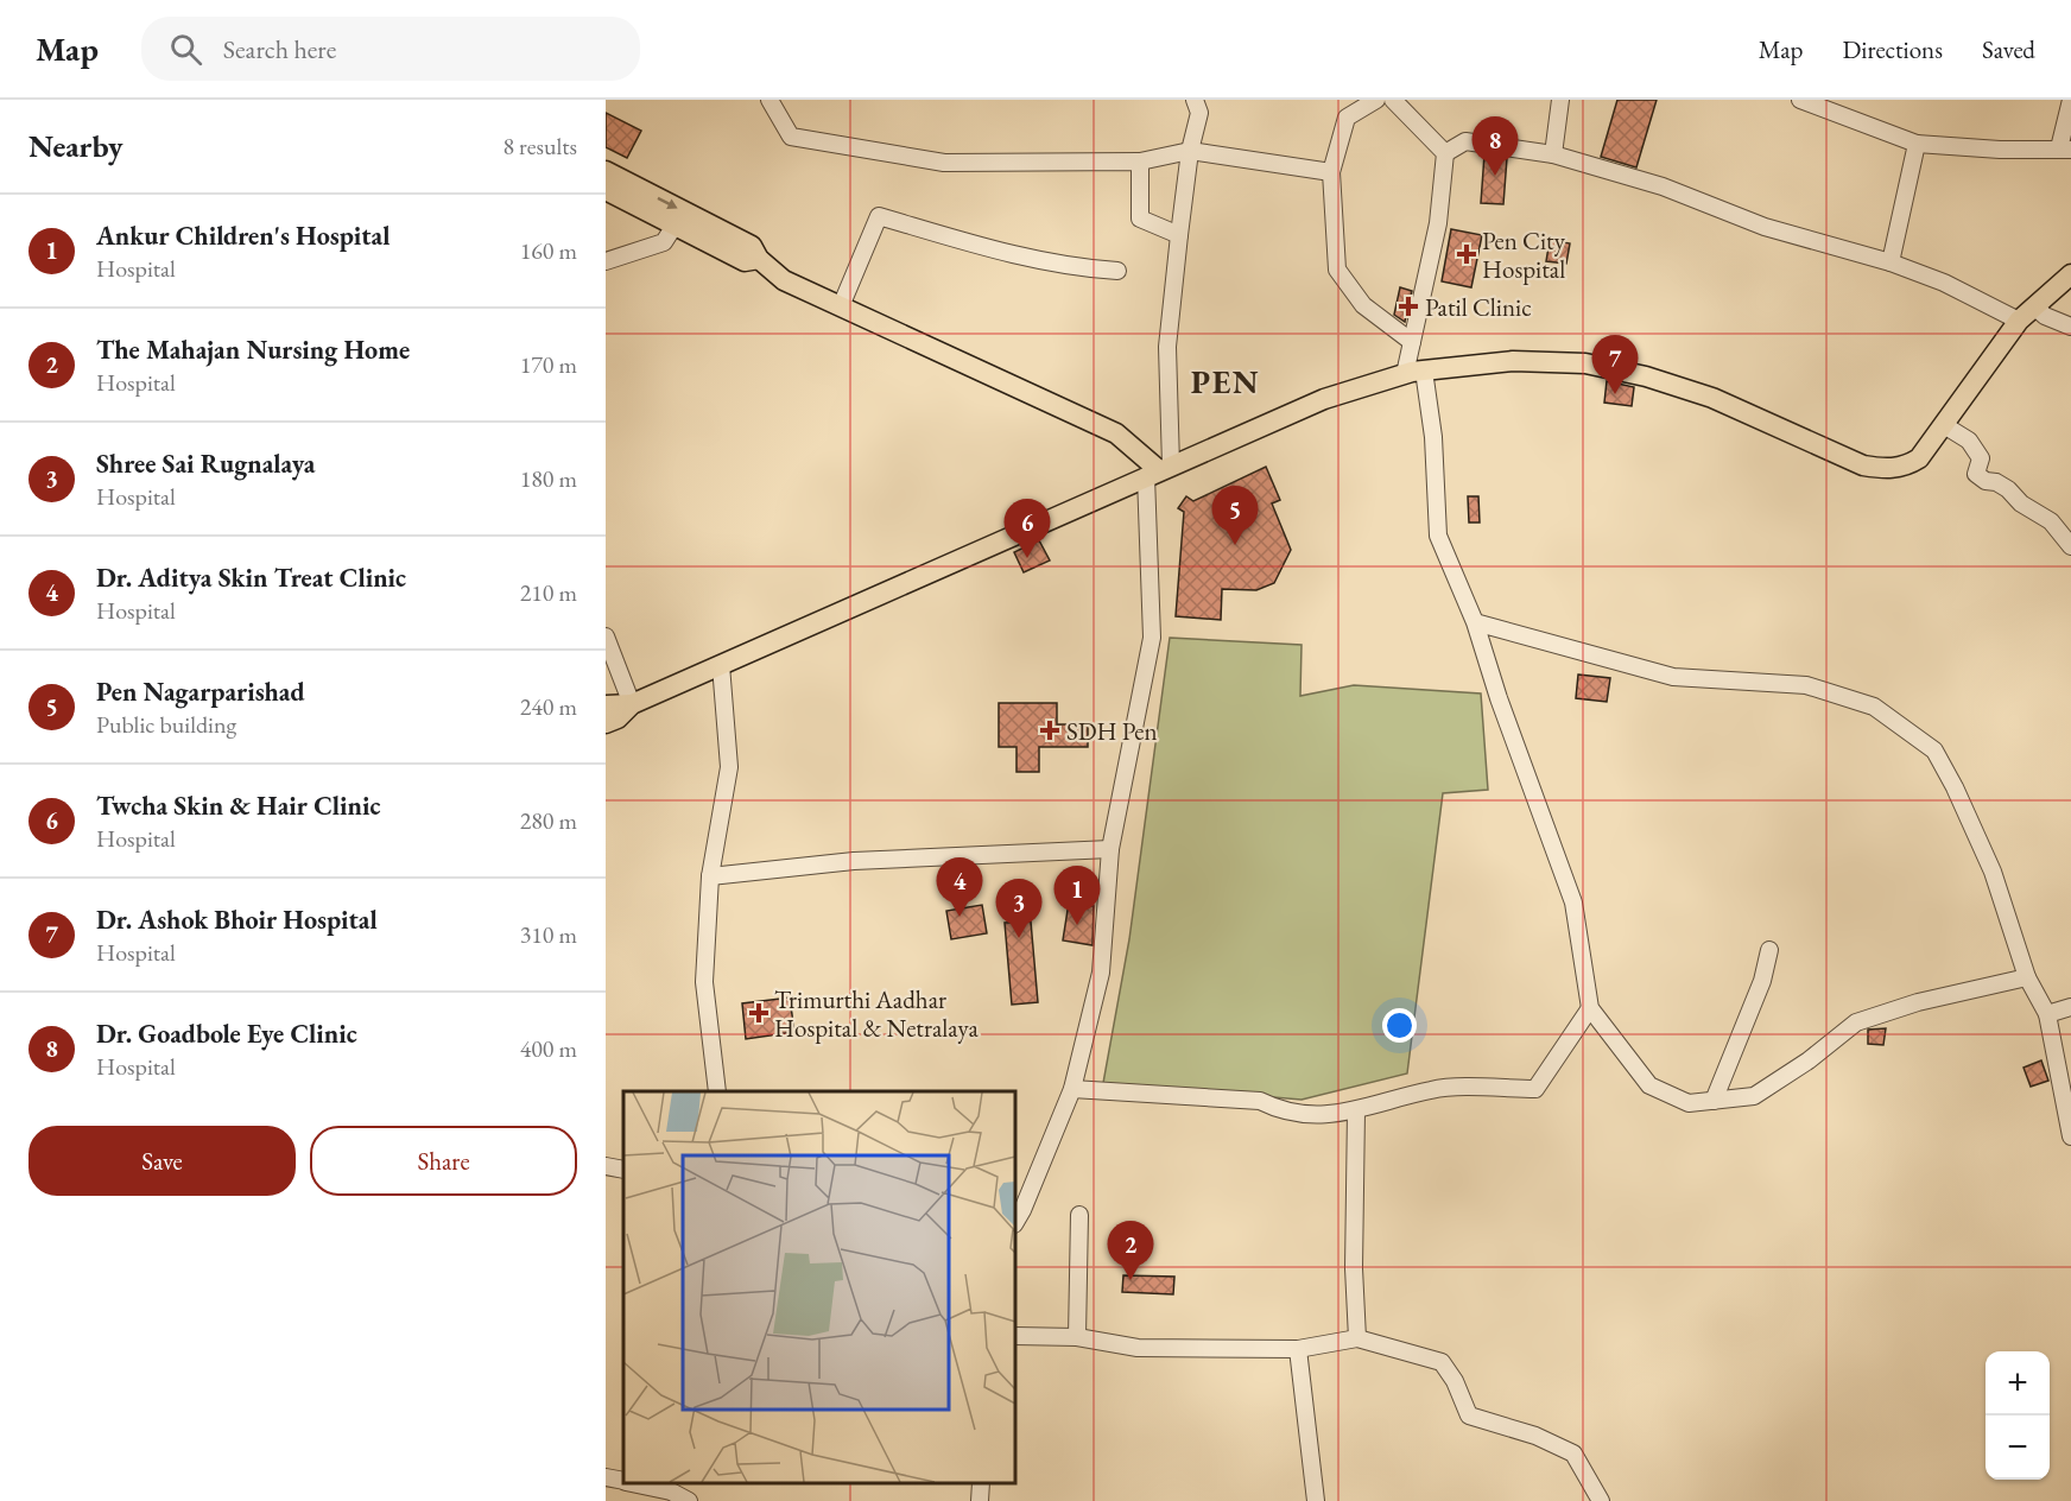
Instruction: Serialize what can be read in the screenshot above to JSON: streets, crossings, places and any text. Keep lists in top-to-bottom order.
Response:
{
  "districts": ["PEN"],
  "places": {
    "health": [
      "Pen City Hospital",
      "Patil Clinic",
      "SDH Pen",
      "Trimurthi Aadhar Hospital & Netralaya"
    ]
  },
  "page": {
    "header": "Map",
    "search": "Search here",
    "nav": ["Map", "Directions", "Saved"],
    "heading": ["Nearby", "8 results"],
    "pins": [
      "8",
      "7",
      "5",
      "6",
      "4",
      "1",
      "3",
      "2"
    ],
    "list": [
      {
        "mark": "1",
        "name": "Ankur Children's Hospital",
        "note": "Hospital",
        "value": "160 m"
      },
      {
        "mark": "2",
        "name": "The Mahajan Nursing Home",
        "note": "Hospital",
        "value": "170 m"
      },
      {
        "mark": "3",
        "name": "Shree Sai Rugnalaya",
        "note": "Hospital",
        "value": "180 m"
      },
      {
        "mark": "4",
        "name": "Dr. Aditya Skin Treat Clinic",
        "note": "Hospital",
        "value": "210 m"
      },
      {
        "mark": "5",
        "name": "Pen Nagarparishad",
        "note": "Public building",
        "value": "240 m"
      },
      {
        "mark": "6",
        "name": "Twcha Skin & Hair Clinic",
        "note": "Hospital",
        "value": "280 m"
      },
      {
        "mark": "7",
        "name": "Dr. Ashok Bhoir Hospital",
        "note": "Hospital",
        "value": "310 m"
      },
      {
        "mark": "8",
        "name": "Dr. Goadbole Eye Clinic",
        "note": "Hospital",
        "value": "400 m"
      }
    ],
    "buttons": ["Save", "Share"],
    "map_buttons": ["+", "−"]
  }
}
